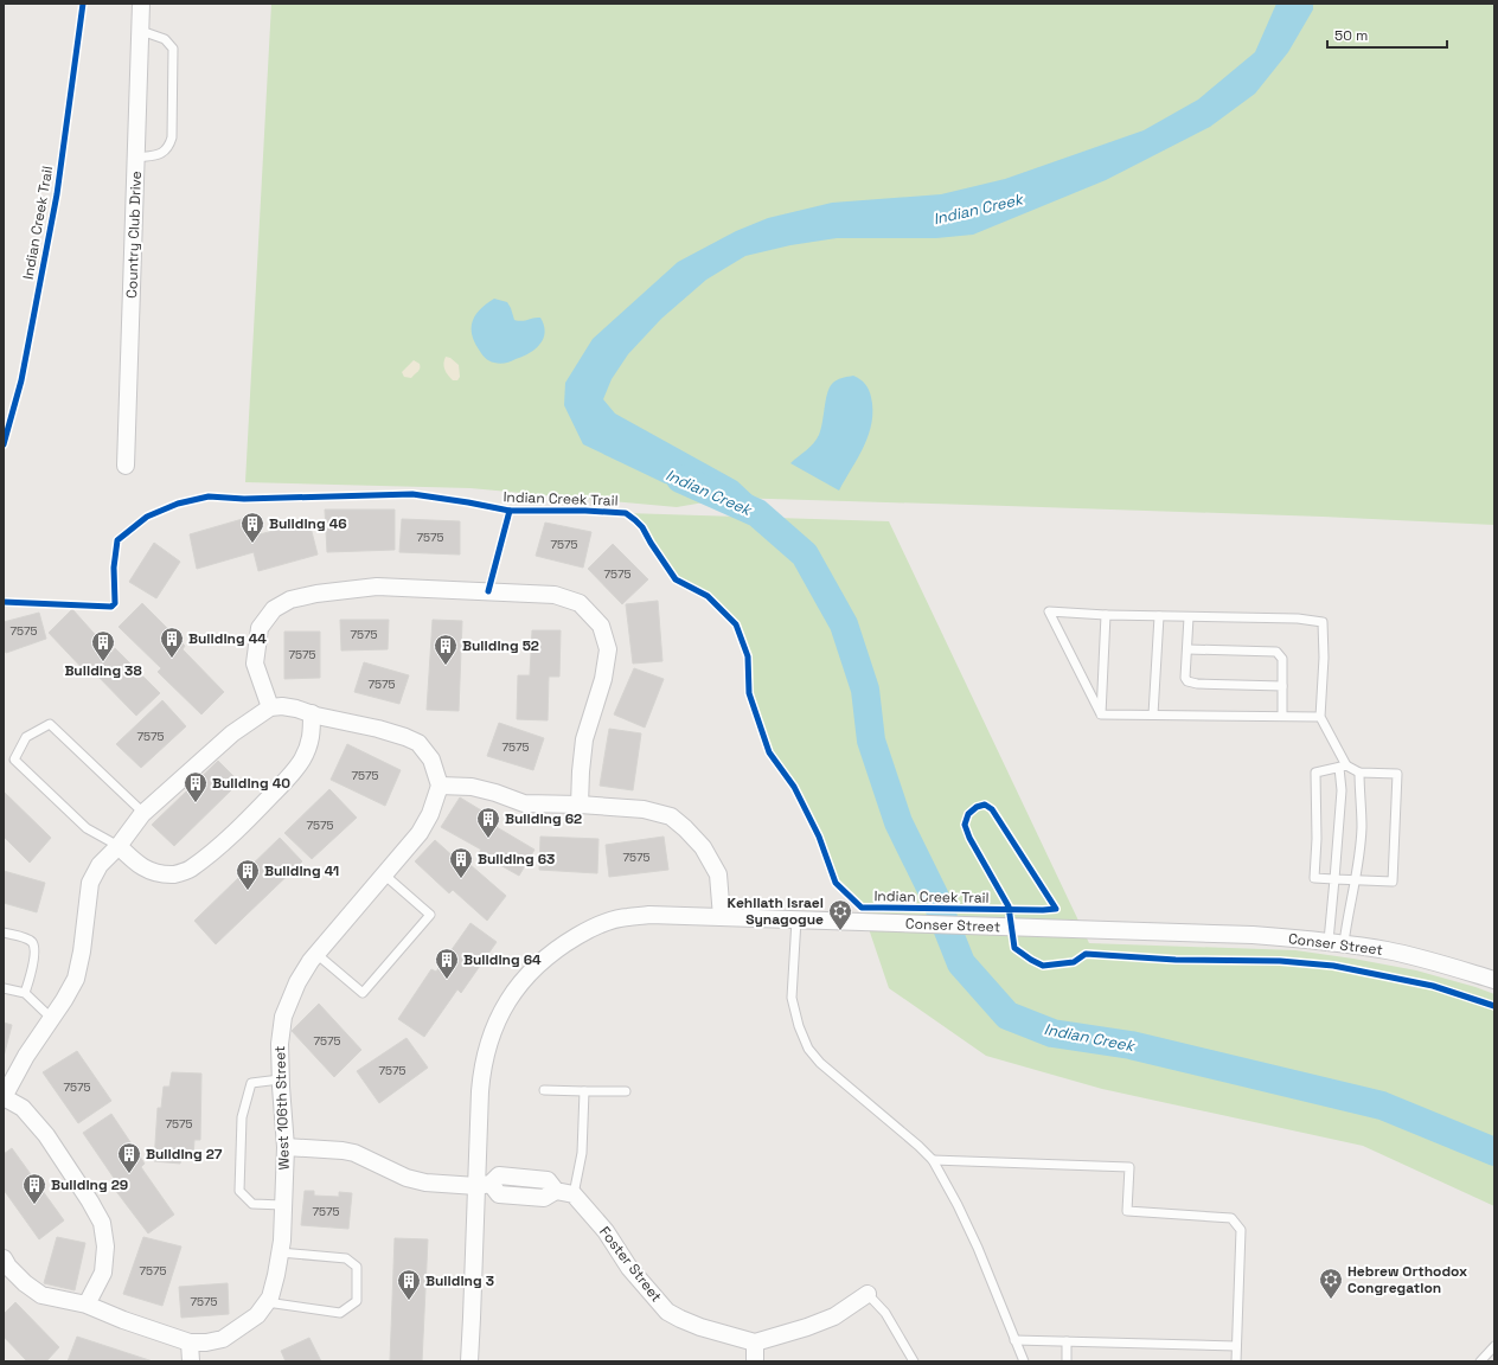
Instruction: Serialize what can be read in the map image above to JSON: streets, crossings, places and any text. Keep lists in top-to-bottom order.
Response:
{
  "streets": {
    "street": [
      "Country Club Drive",
      "Conser Street",
      "West 106th Street",
      "Foster Street"
    ],
    "cycle path": ["Indian Creek Trail"]
  },
  "water": ["Indian Creek"],
  "places": {
    "building": [
      "Building 46",
      "Building 44",
      "Building 38",
      "Building 52",
      "Building 40",
      "Building 62",
      "Building 63",
      "Building 41",
      "Building 64",
      "Building 27",
      "Building 29",
      "Building 3"
    ],
    "synagogue": ["Kehilath Israel Synagogue", "Hebrew Orthodox Congregation"]
  },
  "house_numbers": [
    "7575",
    "7575",
    "7575",
    "7575",
    "7575",
    "7575",
    "7575",
    "7575",
    "7575",
    "7575",
    "7575",
    "7575",
    "7575",
    "7575",
    "7575",
    "7575",
    "7575",
    "7575",
    "7575"
  ],
  "scale_bar": "50 m"
}
